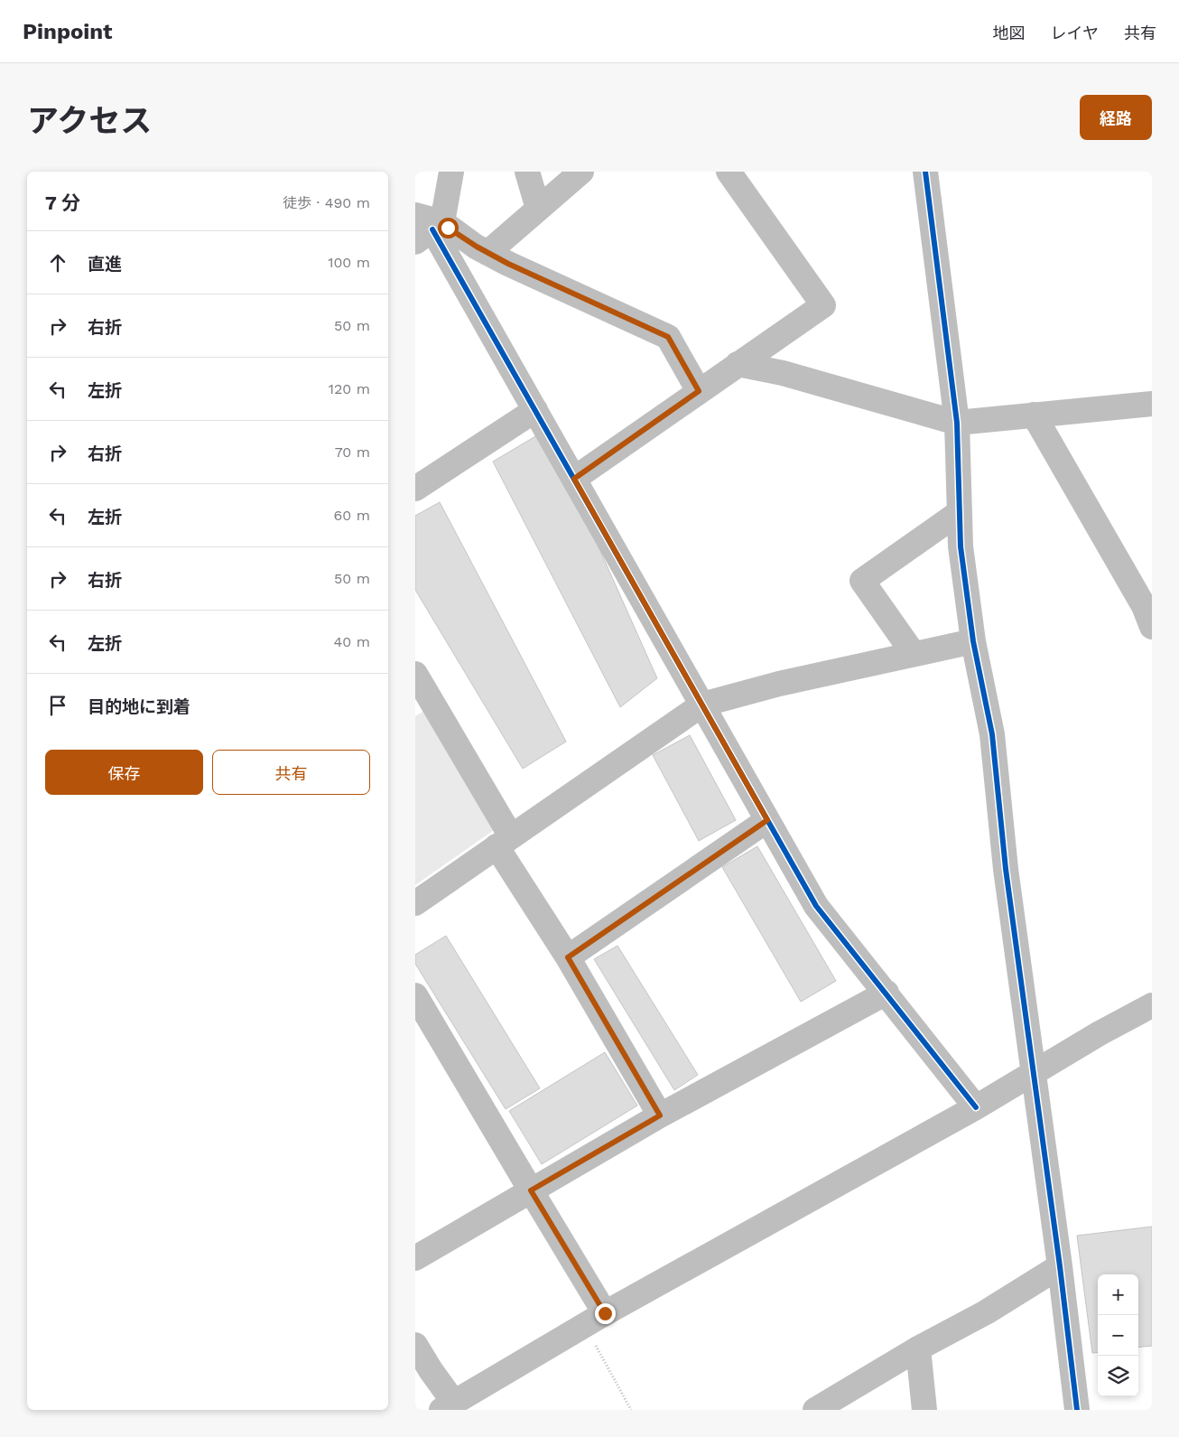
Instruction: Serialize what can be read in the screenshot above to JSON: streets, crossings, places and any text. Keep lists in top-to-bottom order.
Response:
{
  "page": {
    "header": "Pinpoint",
    "nav": ["地図", "レイヤ", "共有"],
    "title": "アクセス",
    "buttons": [
      "経路",
      ["保存", "共有"]
    ],
    "heading": ["7 分", "徒歩 · 490 m"],
    "list": [
      ["直進", "100 m"],
      ["右折", "50 m"],
      ["左折", "120 m"],
      ["右折", "70 m"],
      ["左折", "60 m"],
      ["右折", "50 m"],
      ["左折", "40 m"],
      "目的地に到着"
    ],
    "map_buttons": ["+", "−"]
  }
}
